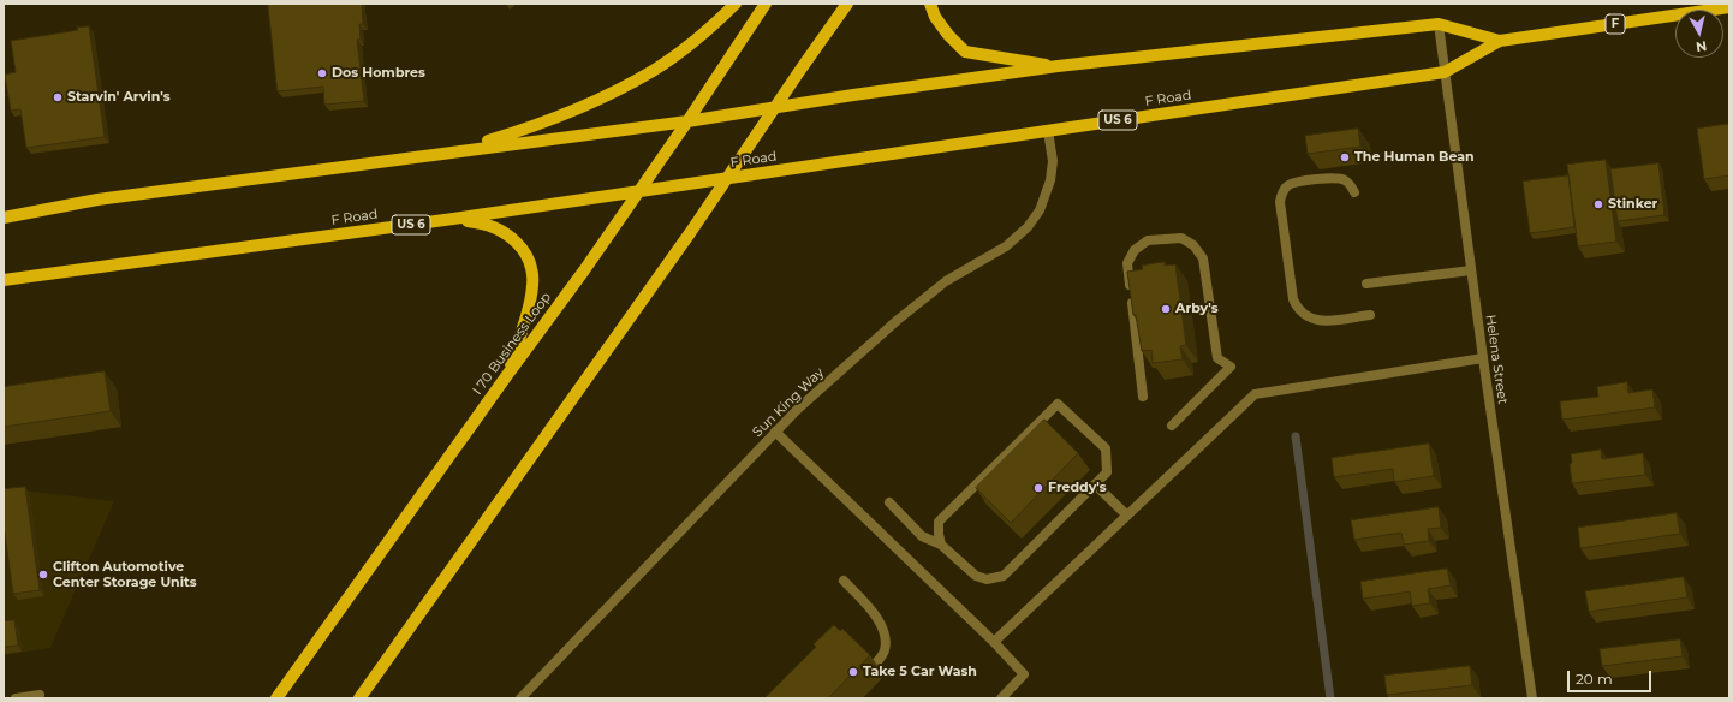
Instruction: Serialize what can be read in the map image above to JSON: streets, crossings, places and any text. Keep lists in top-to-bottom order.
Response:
{
  "streets": {
    "main road": [
      "F",
      "F Road",
      "US 6",
      "I 70 Business Loop"
    ],
    "street": ["Helena Street", "Sun King Way"]
  },
  "crossings": [
    ["F Road", "I 70 Business Loop"],
    ["F Road", "Helena Street"],
    ["F Road", "Sun King Way"]
  ],
  "places": [
    "Dos Hombres",
    "Starvin' Arvin's",
    "The Human Bean",
    "Stinker",
    "Arby's",
    "Freddy's",
    "Clifton Automotive Center Storage Units",
    "Take 5 Car Wash"
  ],
  "scale_bar": "20 m",
  "north": "bottom"
}
